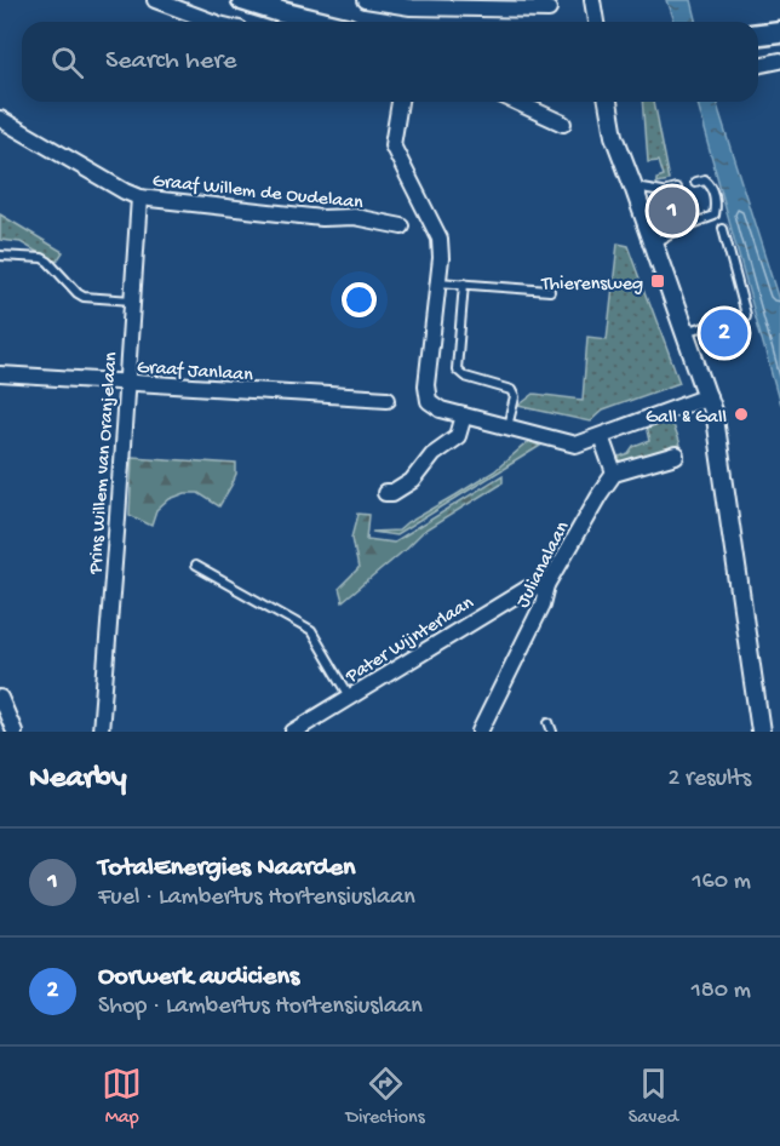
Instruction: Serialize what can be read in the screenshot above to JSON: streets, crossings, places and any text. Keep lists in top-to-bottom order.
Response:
{
  "streets": {
    "street": [
      "Graaf Willem de Oudelaan",
      "Graaf Janlaan",
      "Prins Willem van Oranjelaan",
      "Julianalaan",
      "Pater Wijnterlaan"
    ]
  },
  "crossings": [
    ["Graaf Willem de Oudelaan", "Prins Willem van Oranjelaan"],
    ["Graaf Janlaan", "Prins Willem van Oranjelaan"],
    ["Julianalaan", "Pater Wijnterlaan"]
  ],
  "places": {
    "transit": ["Thierensweg"],
    "other": ["Gall & Gall"]
  },
  "page": {
    "search": "Search here",
    "pins": ["1", "2"],
    "heading": ["Nearby", "2 results"],
    "list": [
      {
        "mark": "1",
        "name": "TotalEnergies Naarden",
        "note": "Fuel · Lambertus Hortensiuslaan",
        "value": "160 m"
      },
      {
        "mark": "2",
        "name": "Oorwerk audiciens",
        "note": "Shop · Lambertus Hortensiuslaan",
        "value": "180 m"
      }
    ],
    "nav": ["Map", "Directions", "Saved"]
  }
}
